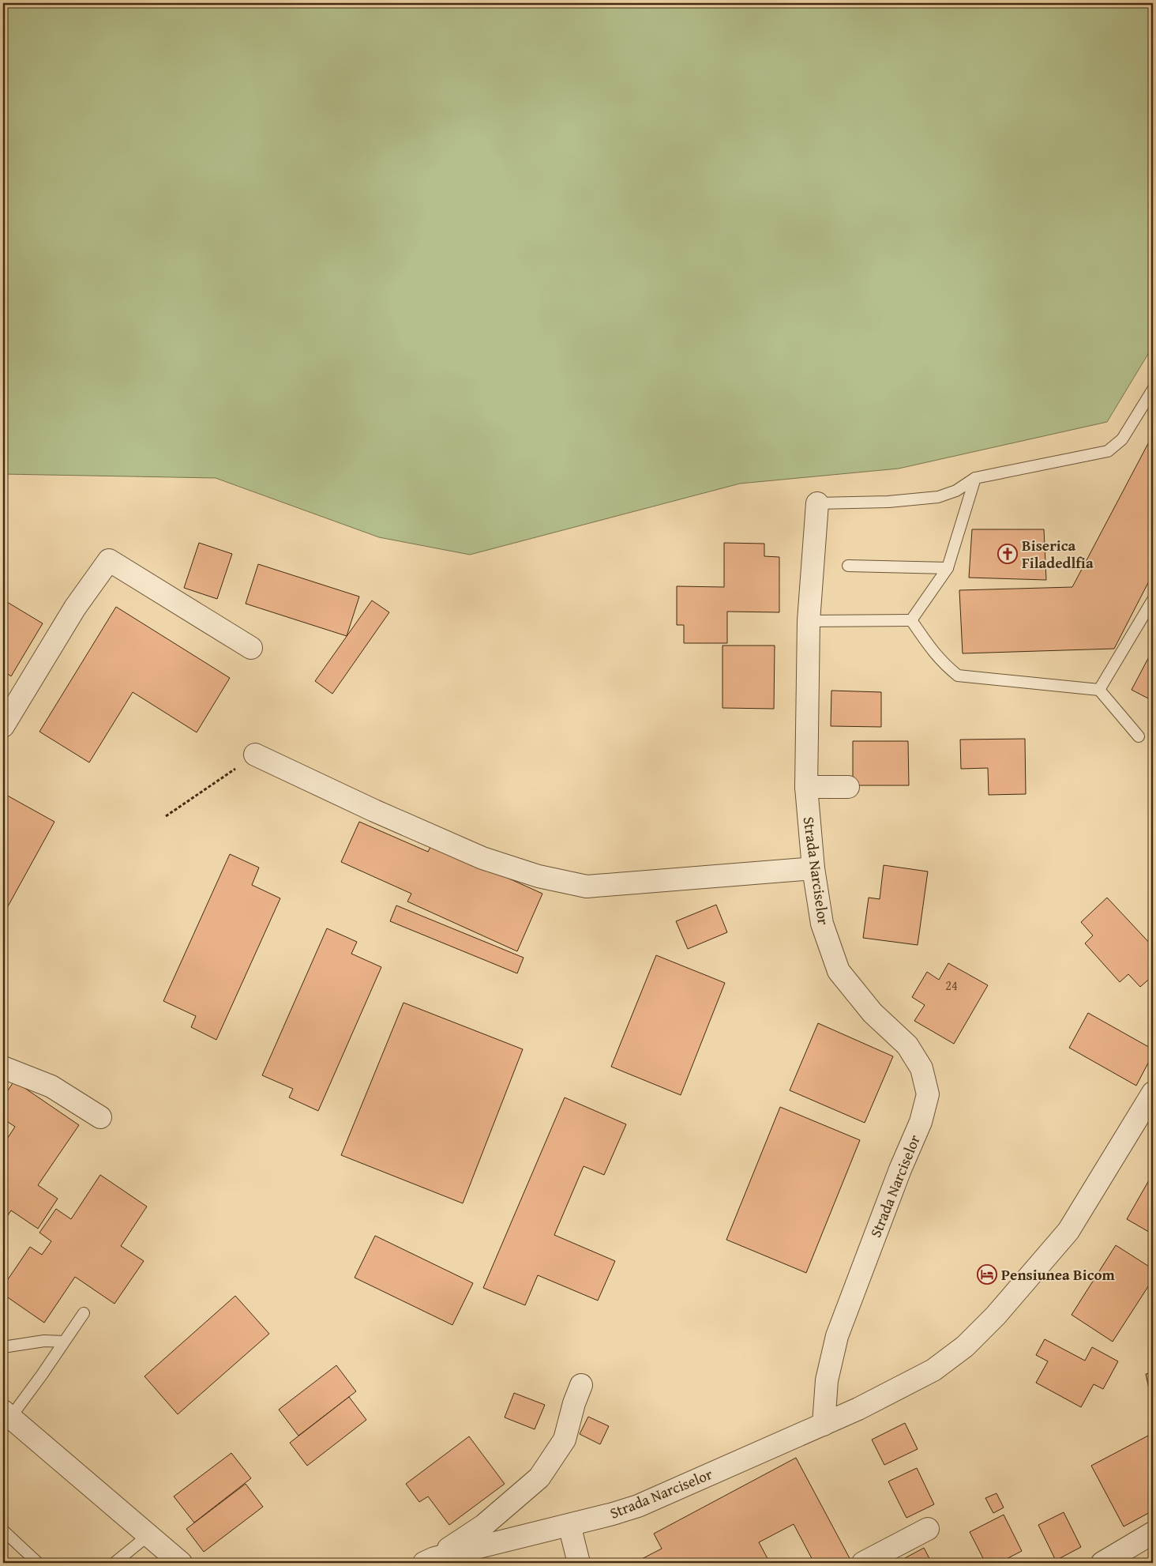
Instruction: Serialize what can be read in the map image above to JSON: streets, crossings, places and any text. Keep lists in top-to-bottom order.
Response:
{
  "streets": {
    "street": ["Strada Narciselor"]
  },
  "places": {
    "church": ["Biserica Filadedlfia"],
    "hotel": ["Pensiunea Bicom"]
  },
  "house_numbers": ["24"]
}
